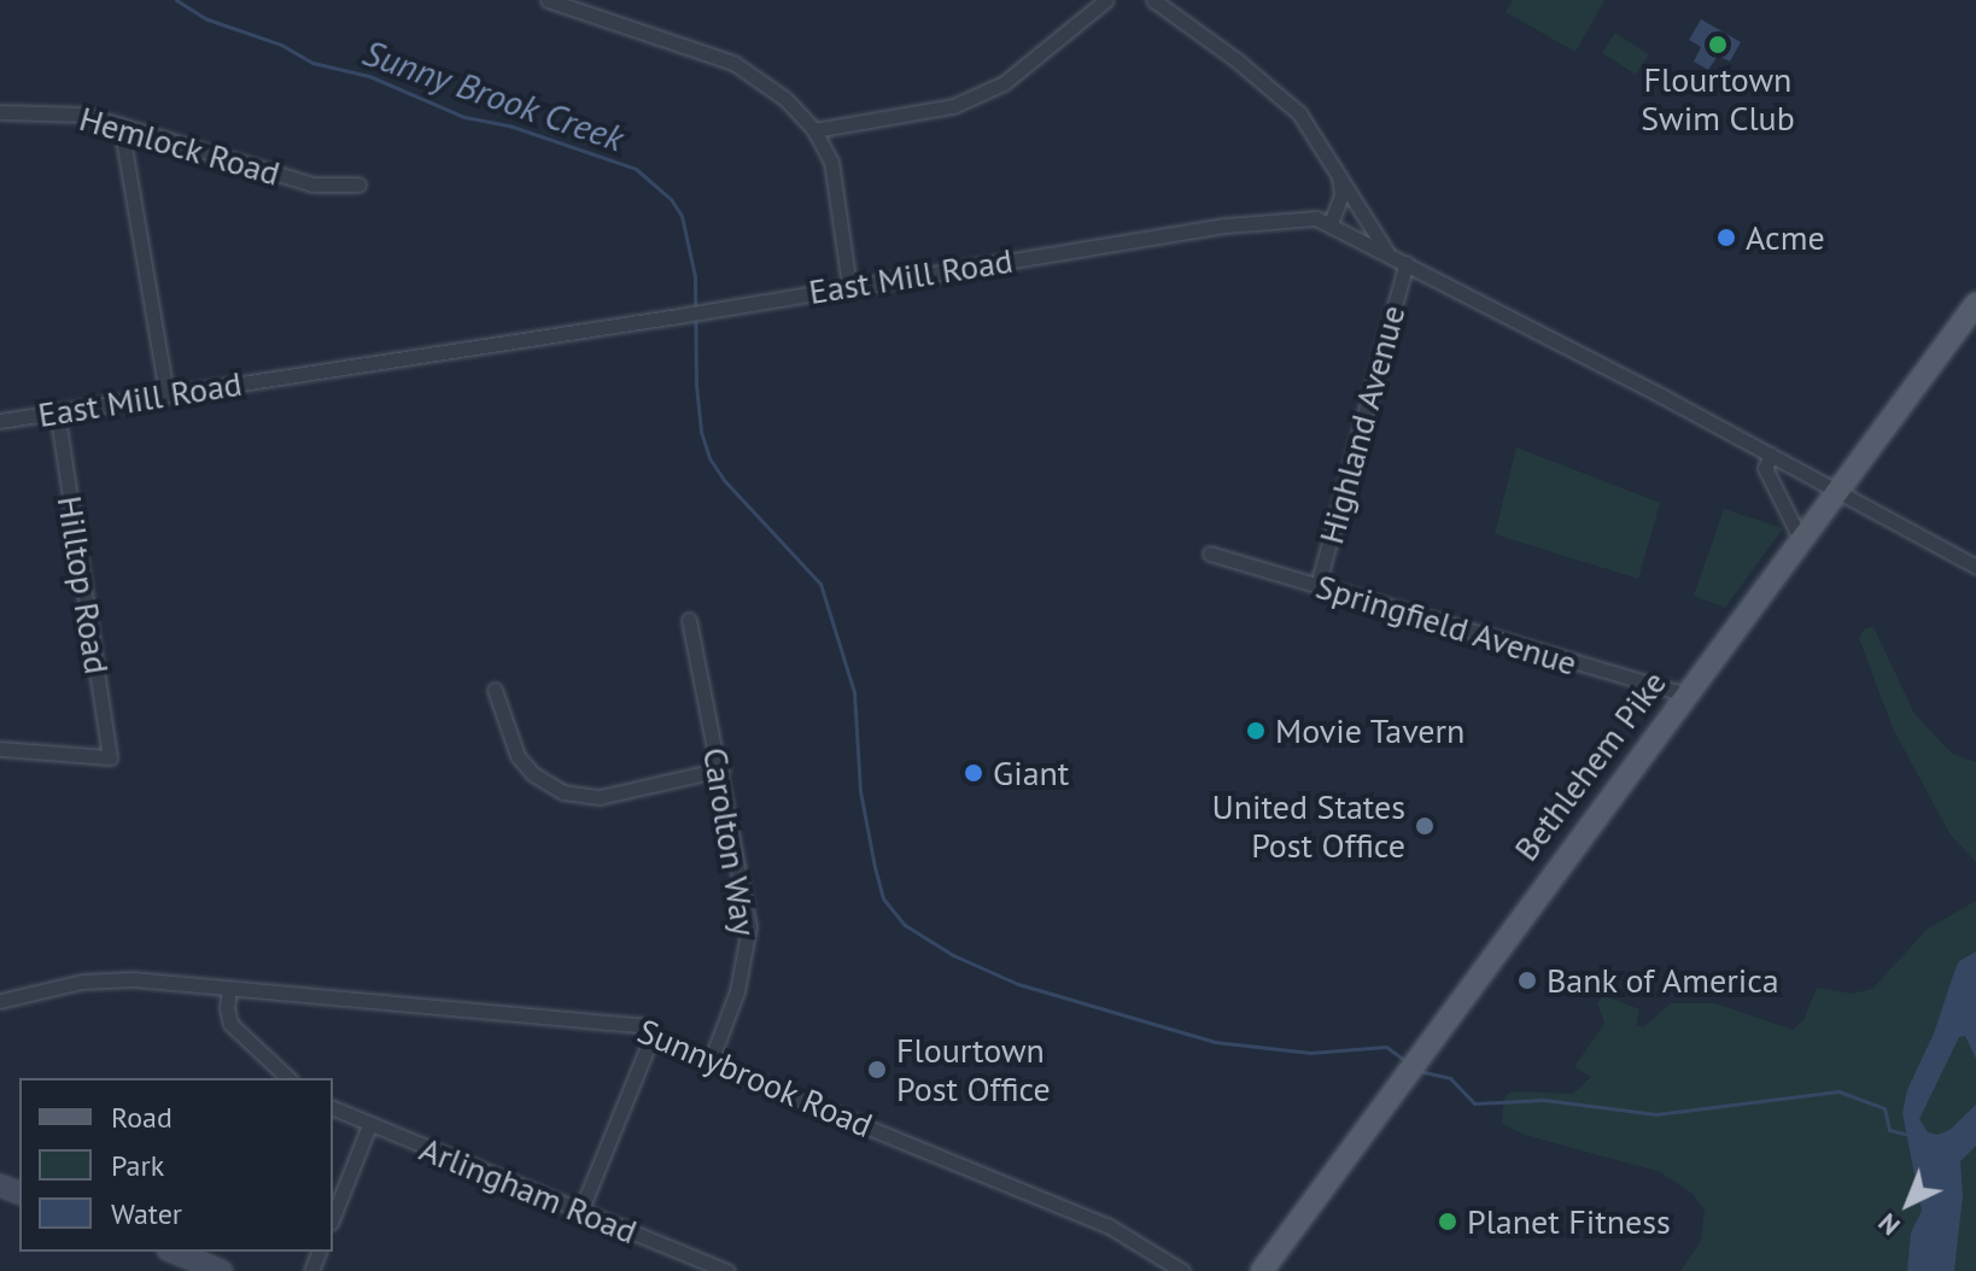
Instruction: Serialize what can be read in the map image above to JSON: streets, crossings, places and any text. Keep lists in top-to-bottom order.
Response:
{
  "streets": {
    "main road": ["Bethlehem Pike"],
    "street": [
      "Hemlock Road",
      "East Mill Road",
      "Highland Avenue",
      "Hilltop Road",
      "Springfield Avenue",
      "Carolton Way",
      "Sunnybrook Road",
      "Arlingham Road"
    ]
  },
  "crossings": [
    ["East Mill Road", "Highland Avenue"],
    ["East Mill Road", "Hilltop Road"],
    ["East Mill Road", "Bethlehem Pike"],
    ["Highland Avenue", "Springfield Avenue"],
    ["Springfield Avenue", "Bethlehem Pike"],
    ["Carolton Way", "Sunnybrook Road"]
  ],
  "water": ["Sunny Brook Creek"],
  "places": [
    "Flourtown Swim Club",
    "Acme",
    "Movie Tavern",
    "Giant",
    "United States Post Office",
    "Bank of America",
    "Flourtown Post Office",
    "Planet Fitness"
  ],
  "legend": ["Road", "Park", "Water"],
  "north": "bottom left"
}
